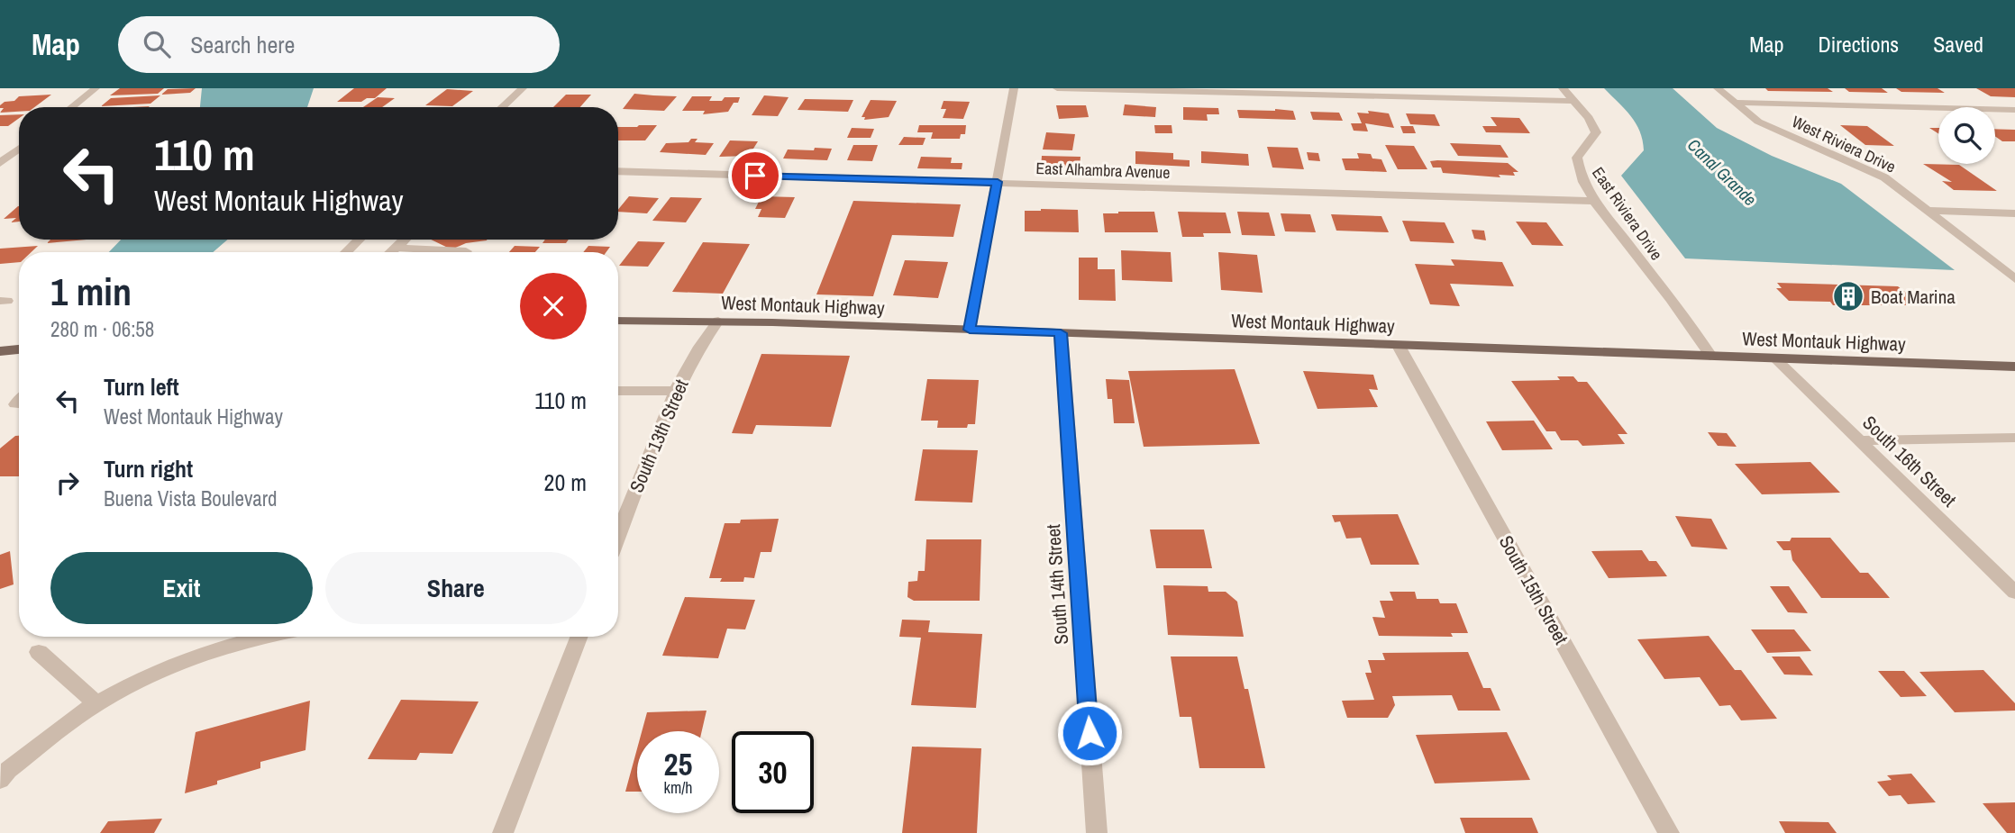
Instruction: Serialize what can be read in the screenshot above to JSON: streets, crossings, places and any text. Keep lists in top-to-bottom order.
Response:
{
  "streets": {
    "main road": ["West Montauk Highway"],
    "street": [
      "West Riviera Drive",
      "East Alhambra Avenue",
      "East Riviera Drive",
      "South 13th Street",
      "South 16th Street",
      "South 14th Street",
      "South 15th Street"
    ]
  },
  "crossings": [
    ["East Alhambra Avenue", "East Riviera Drive"],
    ["East Riviera Drive", "West Montauk Highway"],
    ["West Montauk Highway", "South 13th Street"],
    ["West Montauk Highway", "South 16th Street"],
    ["West Montauk Highway", "South 14th Street"],
    ["West Montauk Highway", "South 15th Street"]
  ],
  "water": ["Canal Grande"],
  "places": {
    "building": ["Boat Marina"]
  },
  "page": {
    "header": "Map",
    "search": "Search here",
    "nav": ["Map", "Directions", "Saved"],
    "turn": ["110 m", "West Montauk Highway"],
    "heading": ["1 min", "280 m · 06:58"],
    "list": [
      {
        "name": "Turn left",
        "note": "West Montauk Highway",
        "value": "110 m"
      },
      {
        "name": "Turn right",
        "note": "Buena Vista Boulevard",
        "value": "20 m"
      }
    ],
    "buttons": ["Exit", "Share"],
    "speed": "25 km/h",
    "limit": "30"
  }
}
